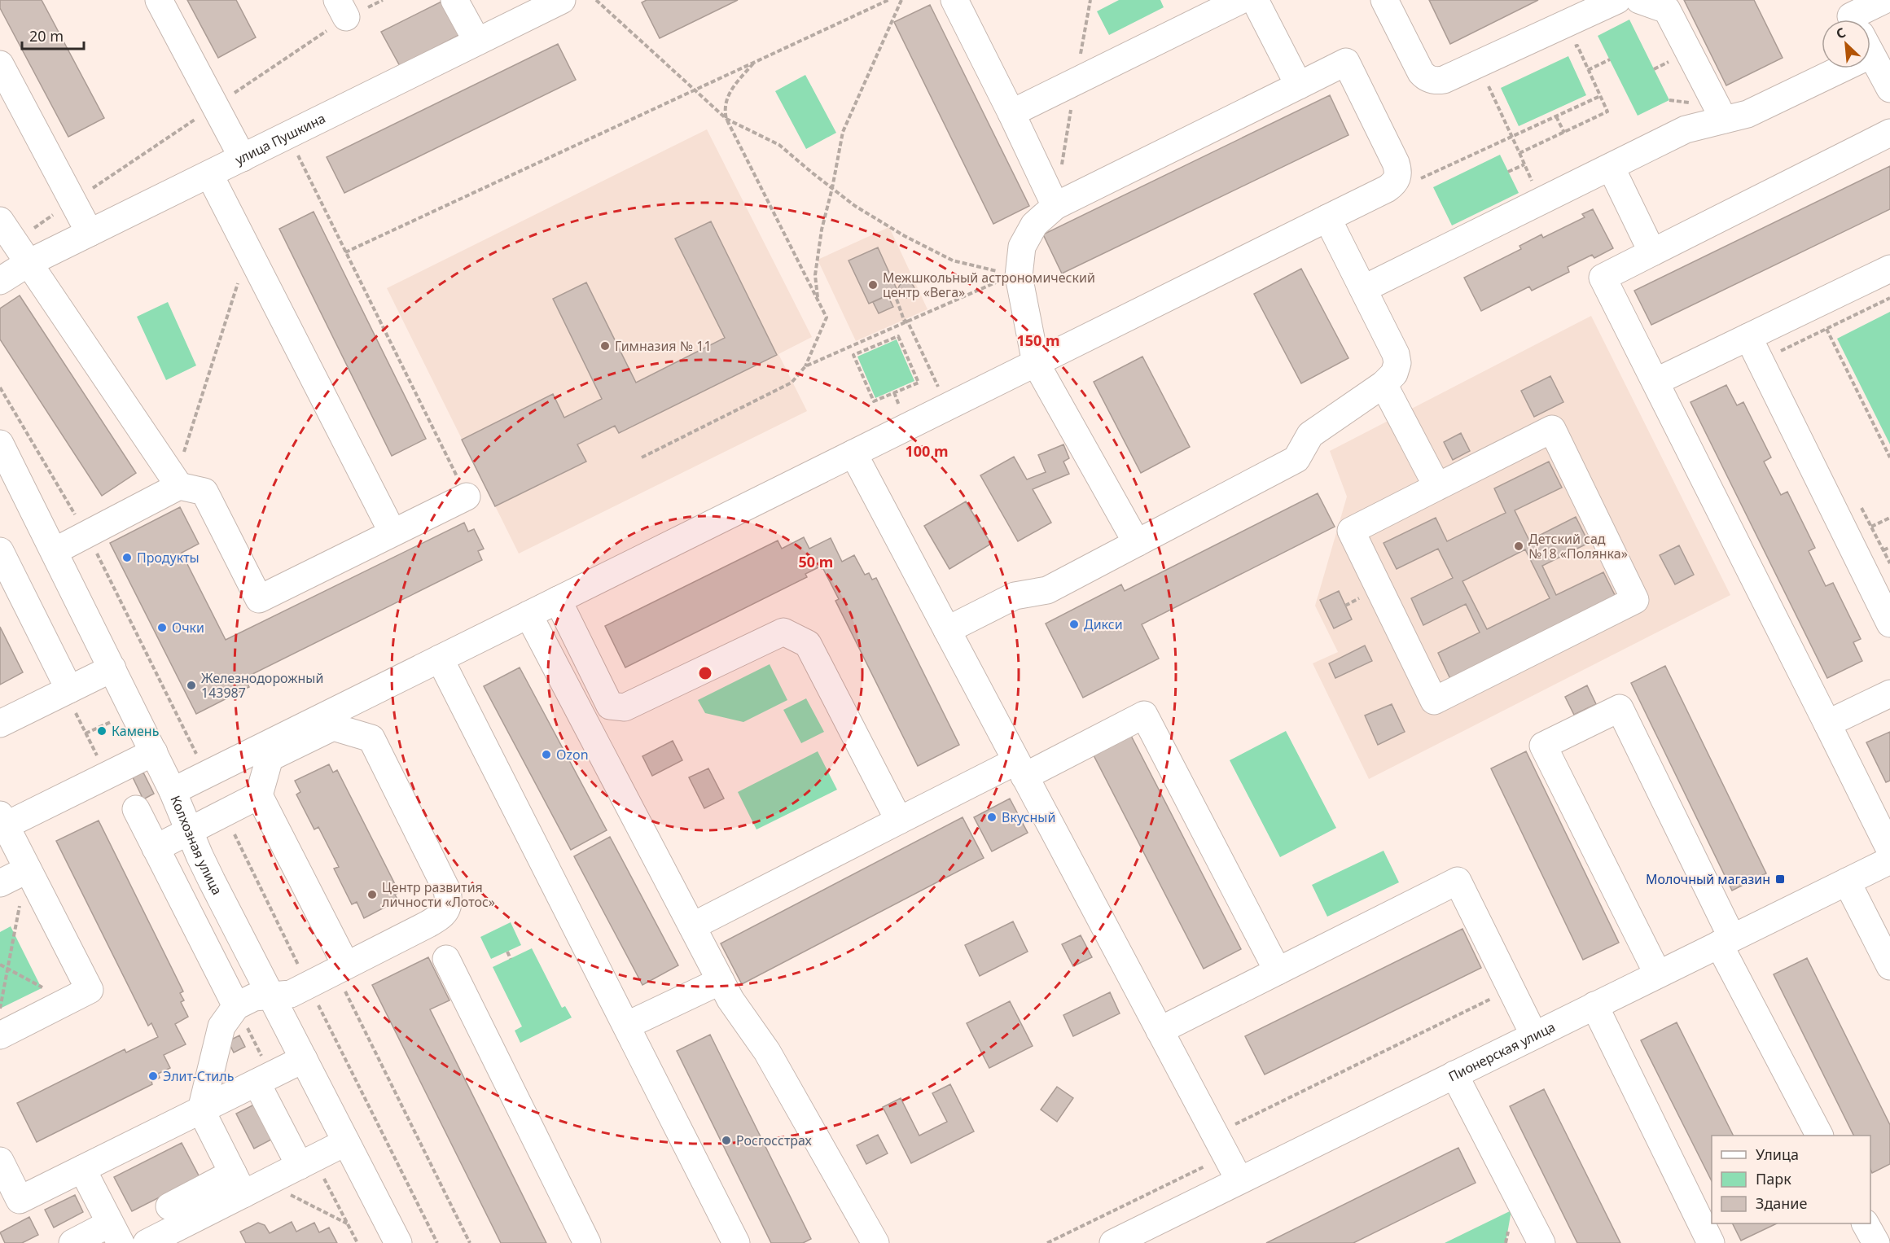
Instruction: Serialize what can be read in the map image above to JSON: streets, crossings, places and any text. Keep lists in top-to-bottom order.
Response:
{
  "streets": {
    "street": ["улица Пушкина", "Колхозная улица", "Пионерская улица"]
  },
  "places": {
    "other": [
      "Межшкольный астрономический центр «Вега»",
      "Гимназия № 11",
      "Детский сад №18 «Полянка»",
      "Продукты",
      "Дикси",
      "Очки",
      "Железнодорожный 143987",
      "Камень",
      "Ozon",
      "Вкусный",
      "Центр развития личности «Лотос»",
      "Элит-Cтиль",
      "Росгосстрах"
    ],
    "transit": ["Молочный магазин"]
  },
  "legend": ["Улица", "Парк", "Здание"],
  "scale_bar": "20 m",
  "north": "top left",
  "rings": ["150 m", "100 m", "50 m"]
}
